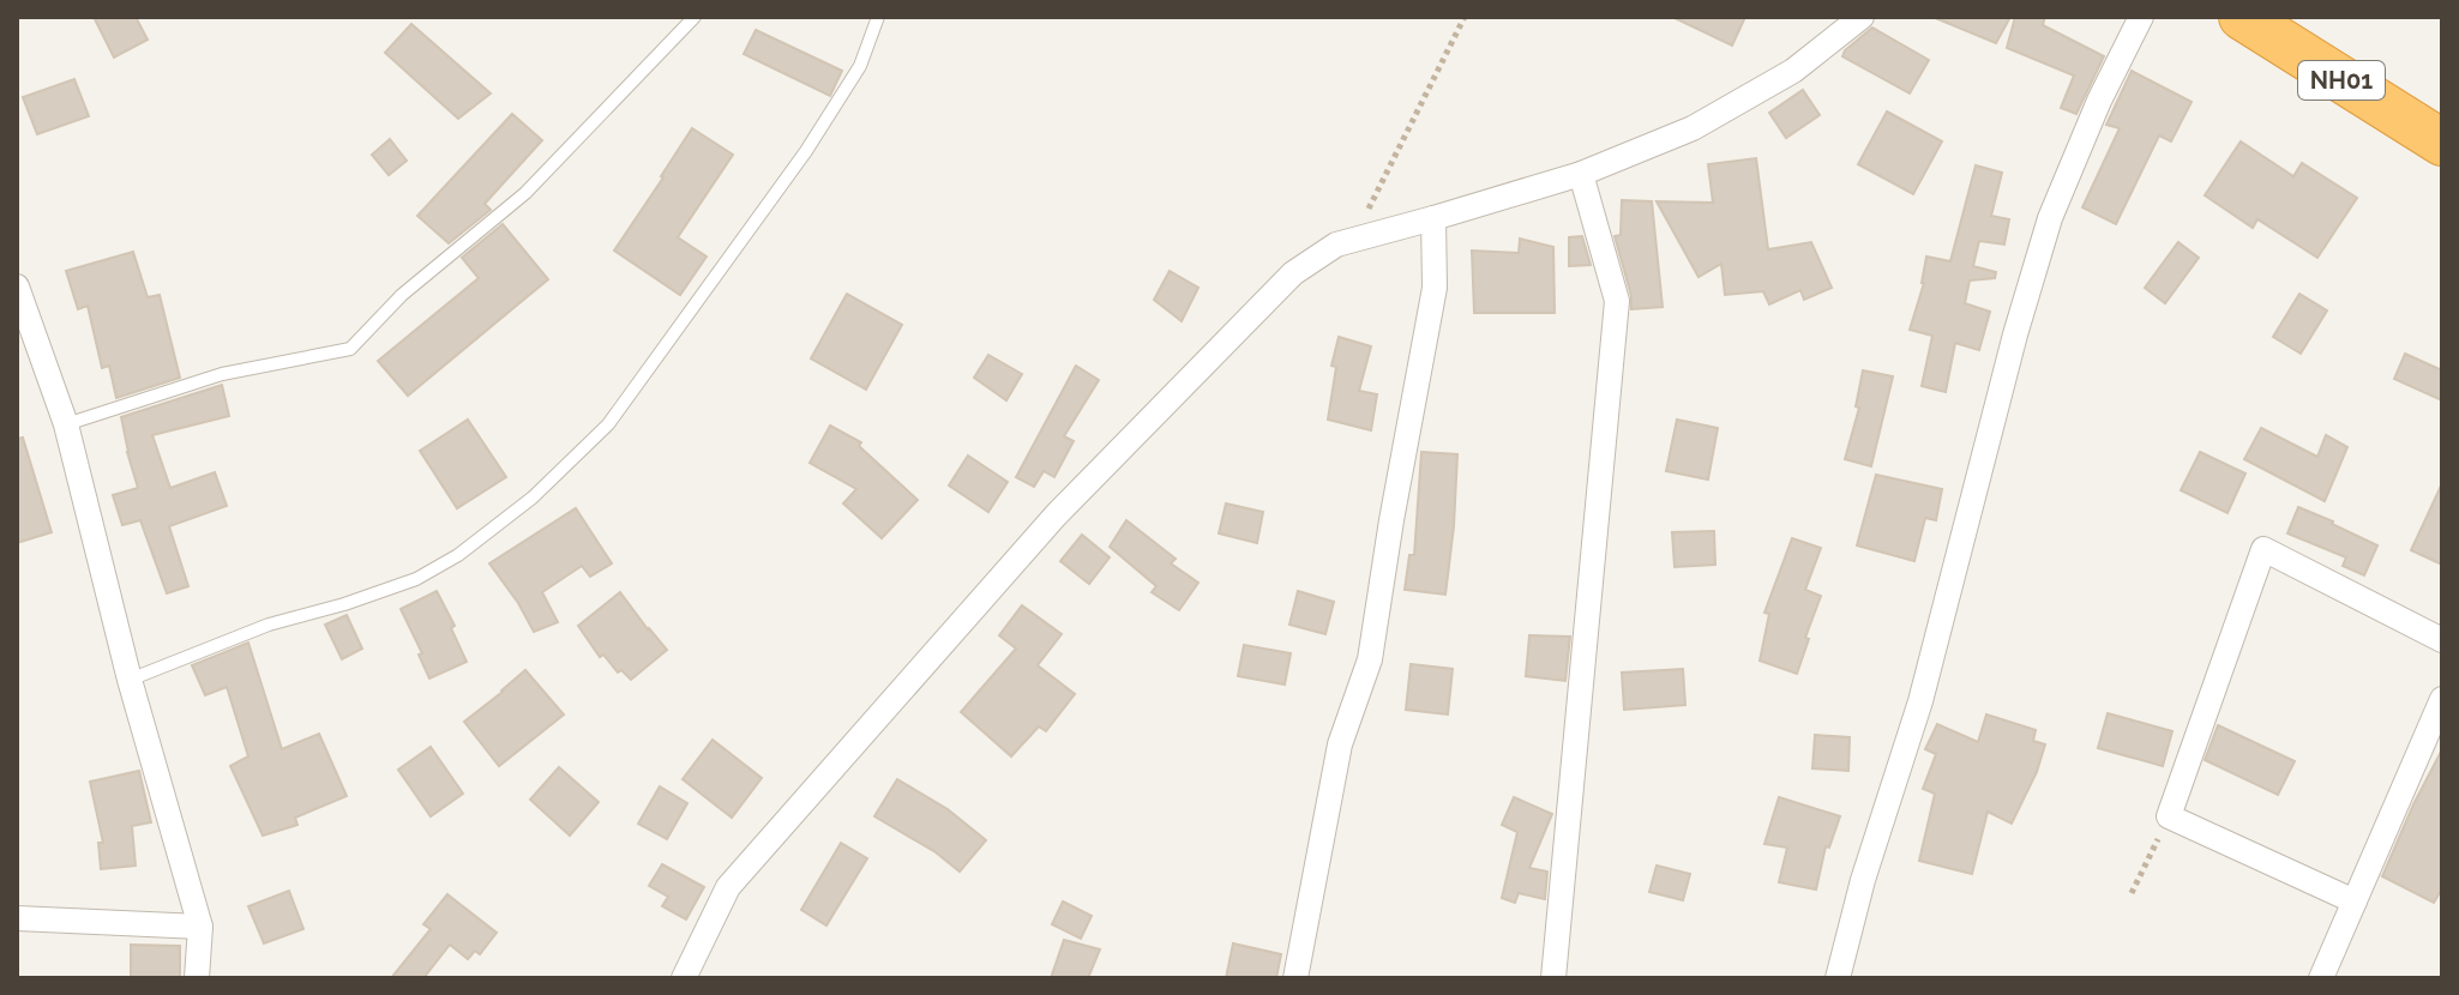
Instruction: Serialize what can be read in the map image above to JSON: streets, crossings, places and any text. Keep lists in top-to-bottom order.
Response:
{
  "streets": {
    "highway": ["NH01"]
  }
}
